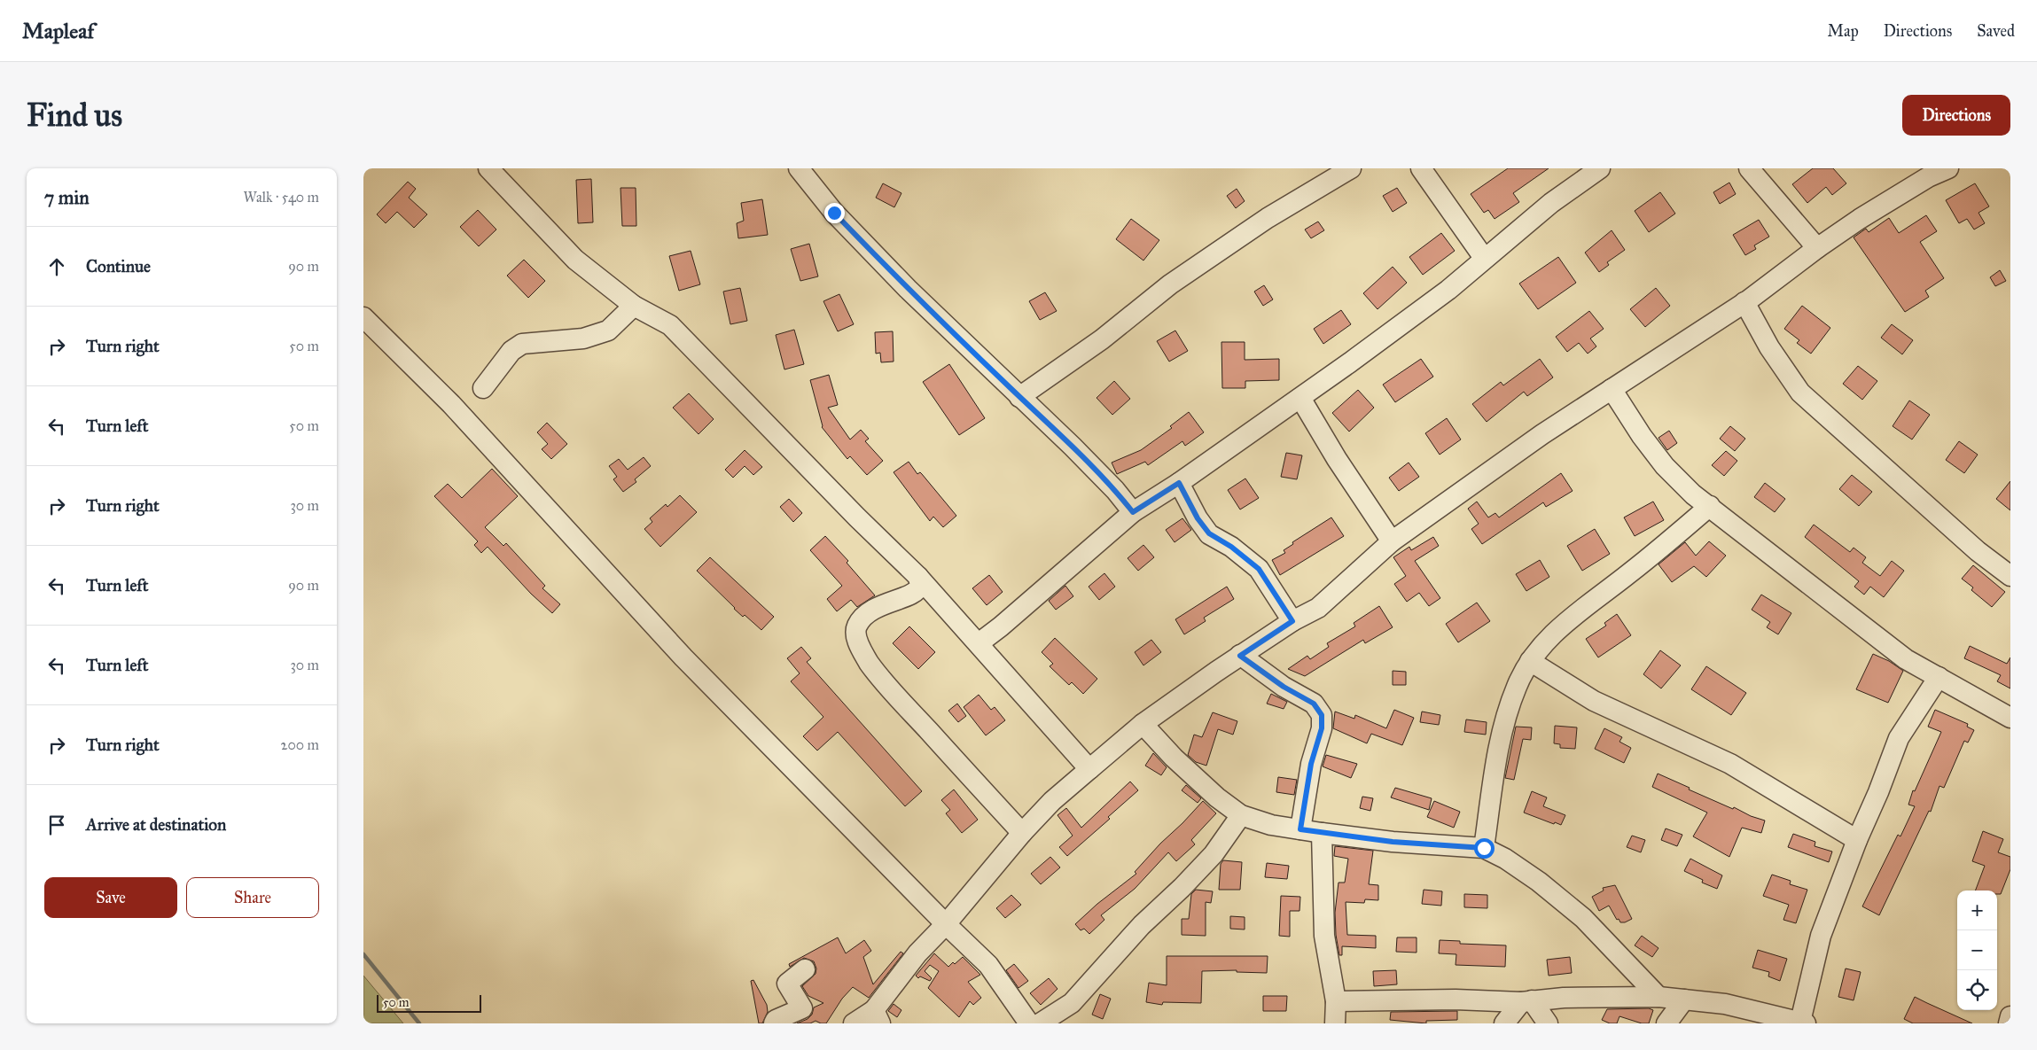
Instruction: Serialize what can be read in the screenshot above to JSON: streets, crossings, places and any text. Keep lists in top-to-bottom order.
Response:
{
  "scale_bar": "50 m",
  "page": {
    "header": "Mapleaf",
    "nav": ["Map", "Directions", "Saved"],
    "buttons": [
      "Directions",
      ["Save", "Share"]
    ],
    "title": "Find us",
    "heading": ["7 min", "Walk · 540 m"],
    "list": [
      ["Continue", "90 m"],
      ["Turn right", "50 m"],
      ["Turn left", "50 m"],
      ["Turn right", "30 m"],
      ["Turn left", "90 m"],
      ["Turn left", "30 m"],
      ["Turn right", "200 m"],
      "Arrive at destination"
    ],
    "map_buttons": ["+", "−"],
    "scale": "50 m"
  }
}
